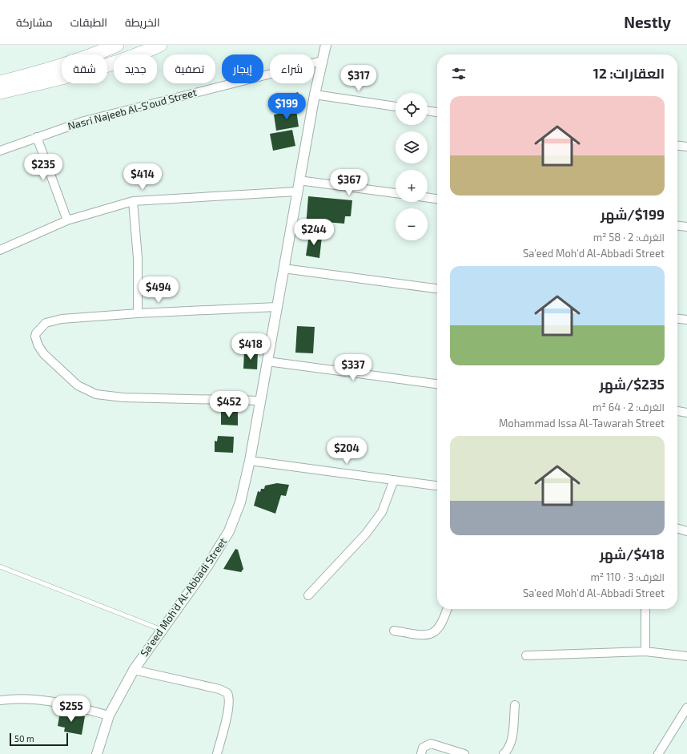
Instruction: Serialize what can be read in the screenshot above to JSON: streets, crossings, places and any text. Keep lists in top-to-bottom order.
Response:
{
  "streets": {
    "street": ["Nasri Najeeb Al-S‘oud Street", "Sa'eed Moh'd Al-Abbadi Street"]
  },
  "crossings": [
    ["Nasri Najeeb Al-S‘oud Street", "Sa'eed Moh'd Al-Abbadi Street"]
  ],
  "scale_bar": "50 m",
  "page": {
    "header": "Nestly",
    "nav": ["الخريطة", "الطبقات", "مشاركة"],
    "chip": [
      "شراء",
      "إيجار",
      "تصفية",
      "جديد",
      "شقة"
    ],
    "heading": "العقارات: 12",
    "price": [
      "$317",
      "$199",
      "$235",
      "$414",
      "$367",
      "$244",
      "$494",
      "$418",
      "$337",
      "$452",
      "$204",
      "$255"
    ],
    "map_buttons": ["+", "−"],
    "list": [
      {
        "name": "$199/شهر",
        "note": "الغرف: 2 · 58 m² · Sa'eed Moh'd Al-Abbadi Street"
      },
      {
        "name": "$235/شهر",
        "note": "الغرف: 2 · 64 m² · Mohammad Issa Al-Tawarah Street"
      },
      {
        "name": "$418/شهر",
        "note": "الغرف: 3 · 110 m² · Sa'eed Moh'd Al-Abbadi Street"
      }
    ],
    "scale": "50 m"
  }
}
